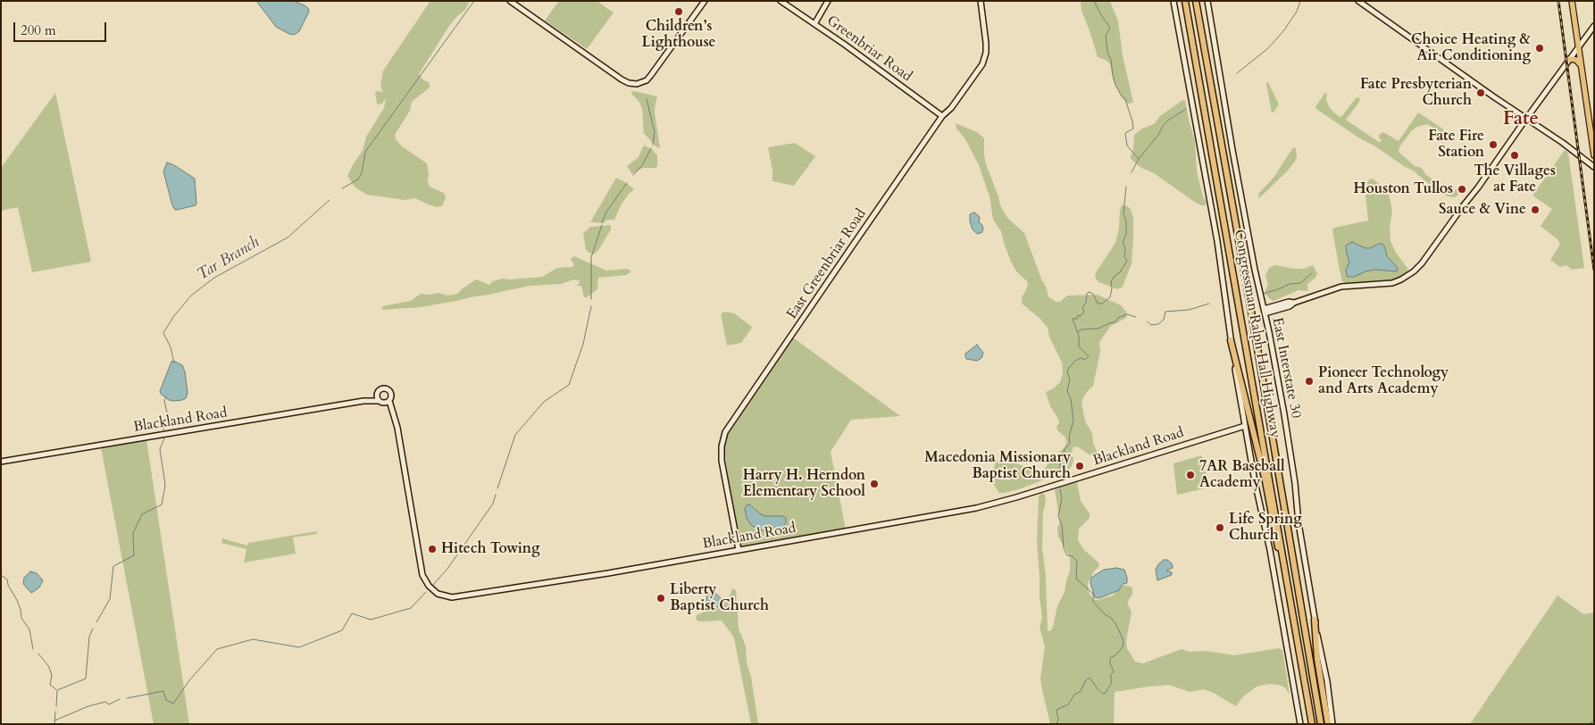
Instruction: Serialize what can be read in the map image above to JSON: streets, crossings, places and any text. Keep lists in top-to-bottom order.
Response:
{
  "streets": {
    "highway": ["Congressman Ralph Hall Highway"],
    "street": [
      "Greenbriar Road",
      "East Greenbriar Road",
      "East Interstate 30",
      "Blackland Road"
    ]
  },
  "crossings": [
    ["Greenbriar Road", "East Greenbriar Road"],
    ["East Greenbriar Road", "Blackland Road"]
  ],
  "districts": ["Fate"],
  "water": ["Tar Branch"],
  "places": [
    "Children’s Lighthouse",
    "Choice Heating & Air Conditioning",
    "Fate Presbyterian Church",
    "Fate Fire Station",
    "The Villages at Fate",
    "Houston Tullos",
    "Sauce & Vine",
    "Pioneer Technology and Arts Academy",
    "Macedonia Missionary Baptist Church",
    "7AR Baseball Academy",
    "Harry H. Herndon Elementary School",
    "Life Spring Church",
    "Hitech Towing",
    "Liberty Baptist Church"
  ],
  "scale_bar": "200 m"
}
